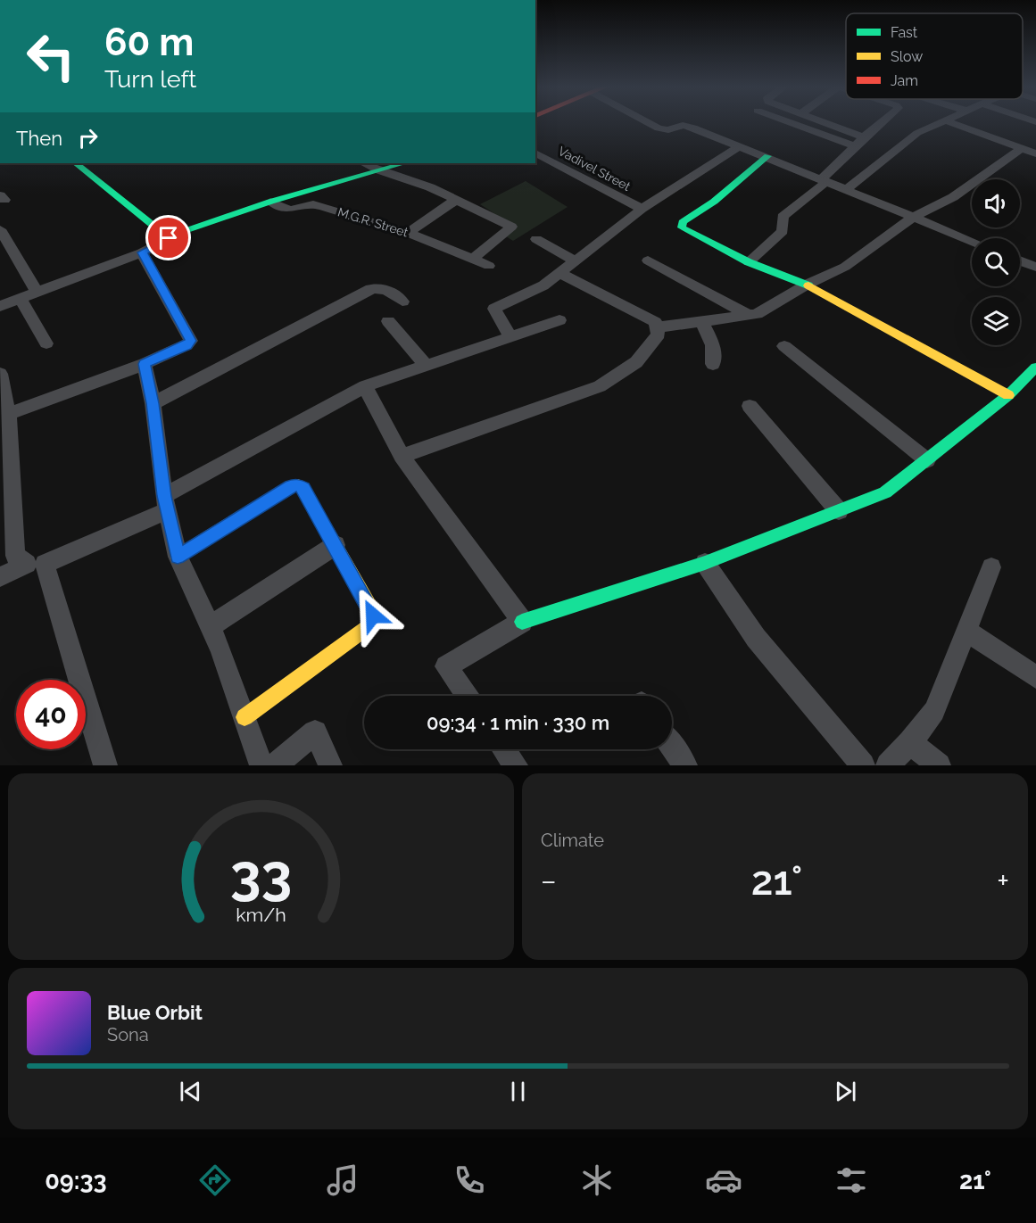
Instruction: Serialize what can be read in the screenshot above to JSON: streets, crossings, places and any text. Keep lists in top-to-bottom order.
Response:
{
  "streets": {
    "street": ["Vadivel Street", "M.G.R. Street"]
  },
  "legend": ["Fast", "Slow", "Jam"],
  "page": {
    "turn": ["60 m", "Turn left"],
    "then": "Then",
    "limit": "40",
    "trip": "09:34 · 1 min · 330 m",
    "tile": "Climate",
    "heat": ["−", "21°", "+"],
    "song": ["Blue Orbit", "Sona"],
    "tabs": ["09:33", "21°"],
    "gauge": ["33", "km/h"]
  }
}
